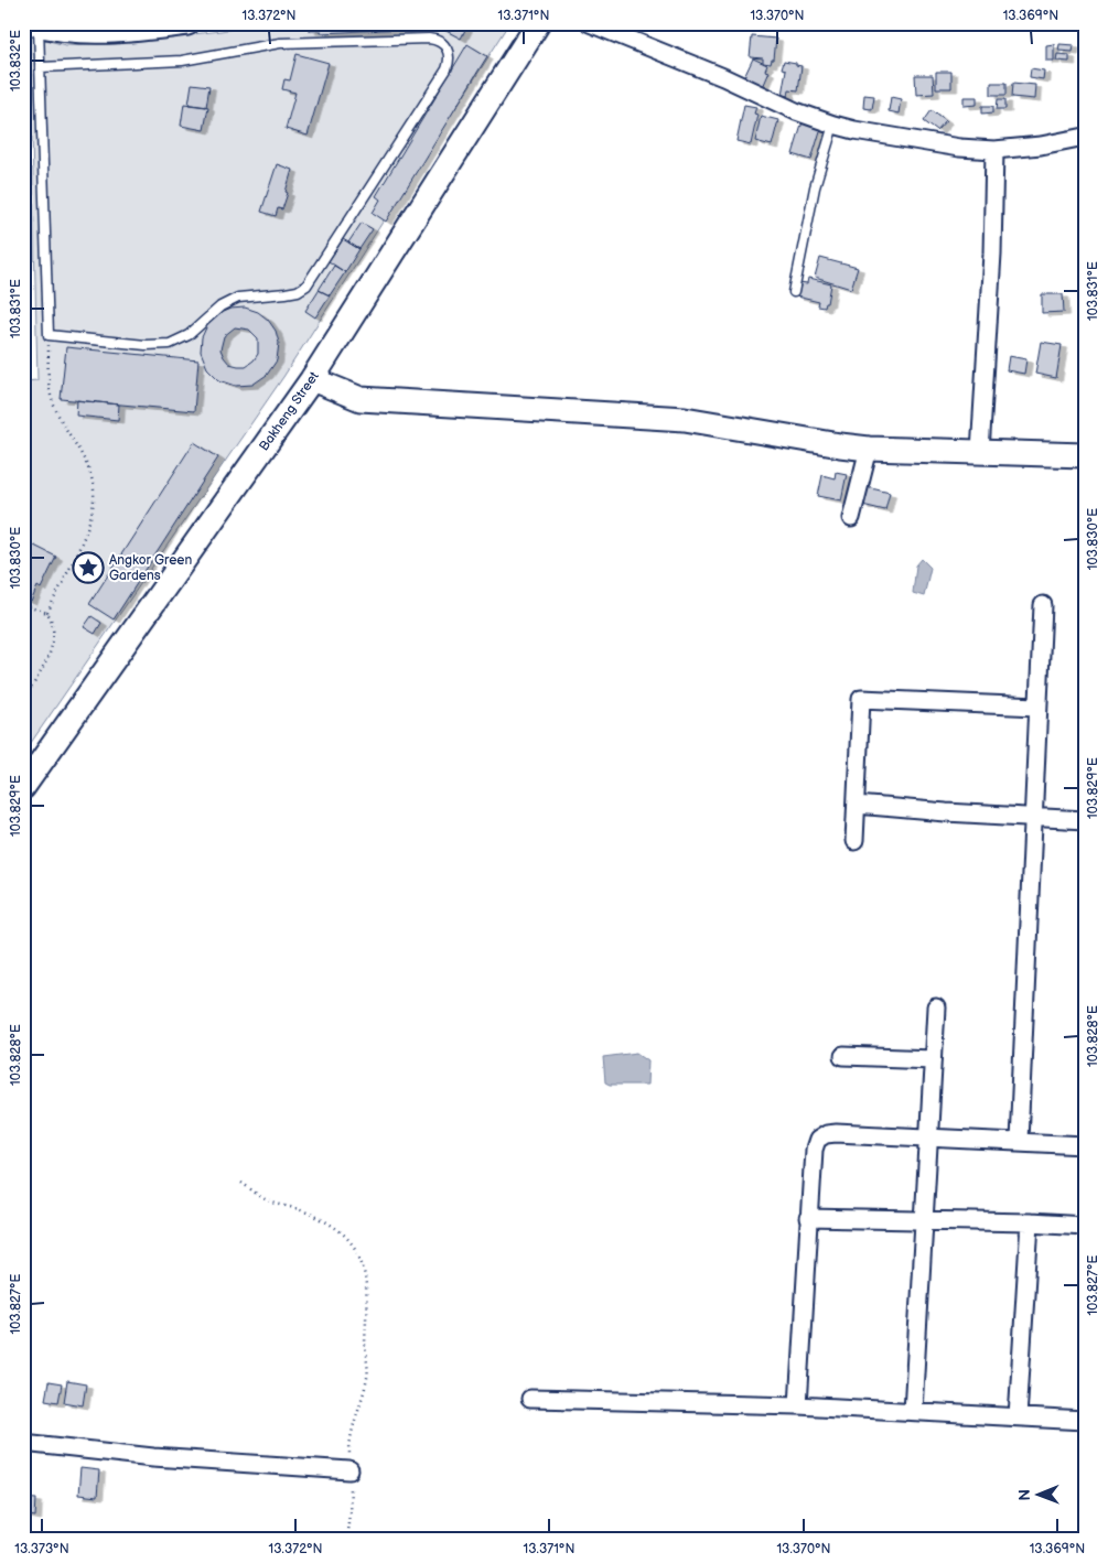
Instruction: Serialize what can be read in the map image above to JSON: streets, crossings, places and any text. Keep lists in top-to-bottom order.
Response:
{
  "streets": {
    "street": ["Bakheng Street"]
  },
  "places": {
    "place": ["Angkor Green Gardens"]
  },
  "north": "left",
  "coordinates": [
    "13.372°N",
    "13.371°N",
    "13.370°N",
    "13.369°N",
    "103.832°E",
    "103.831°E",
    "103.830°E",
    "103.829°E",
    "103.828°E",
    "103.827°E",
    "13.373°N"
  ]
}
